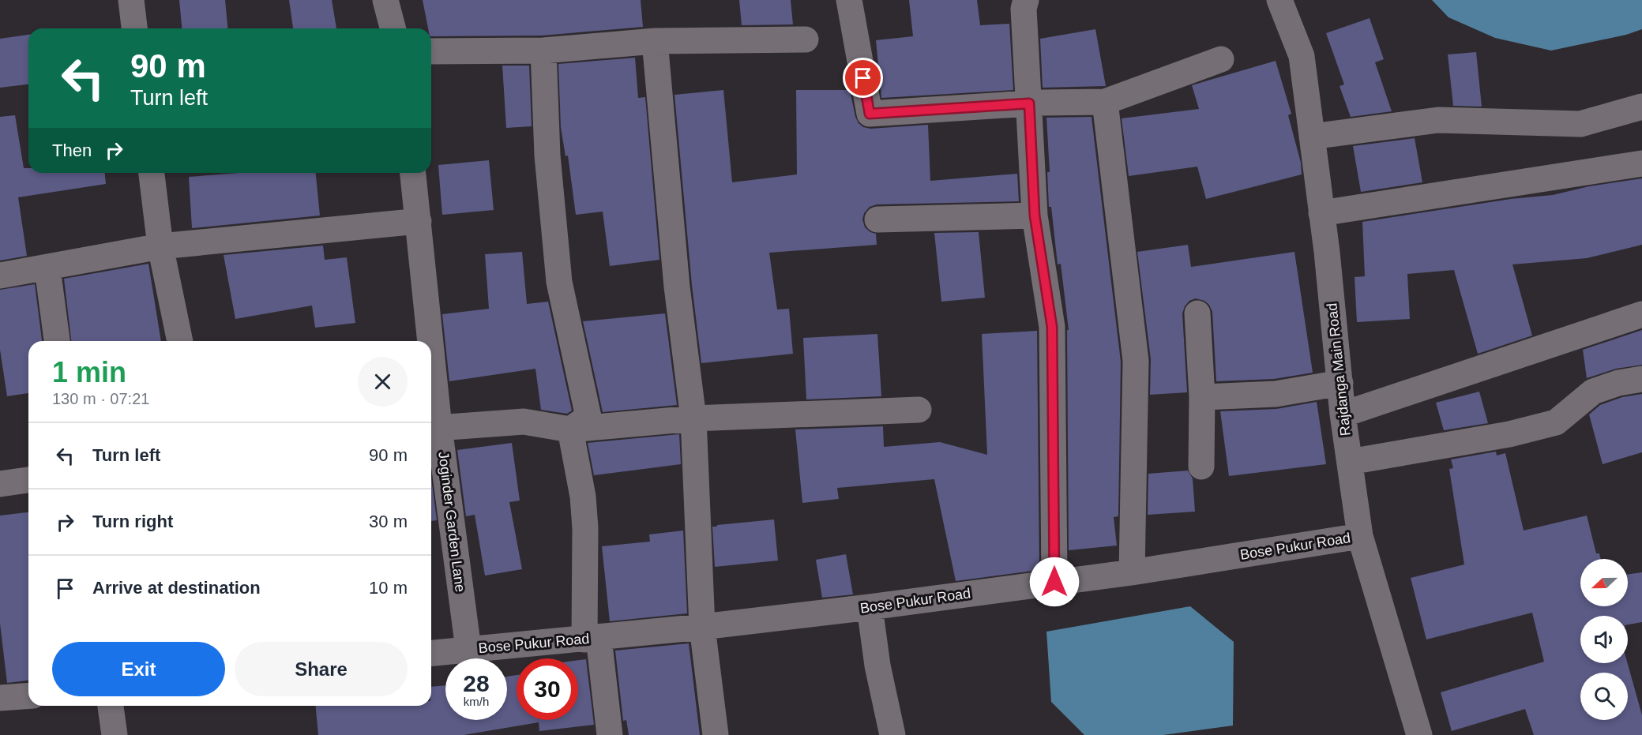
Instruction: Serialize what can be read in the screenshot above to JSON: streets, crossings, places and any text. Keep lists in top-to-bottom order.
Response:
{
  "streets": {
    "street": ["Rajdanga Main Road", "Joginder Garden Lane", "Bose Pukur Road"]
  },
  "crossings": [
    ["Rajdanga Main Road", "Bose Pukur Road"],
    ["Joginder Garden Lane", "Bose Pukur Road"]
  ],
  "north": "left",
  "page": {
    "turn": ["90 m", "Turn left"],
    "then": "Then",
    "heading": ["1 min", "130 m · 07:21"],
    "list": [
      {
        "name": "Turn left",
        "value": "90 m"
      },
      {
        "name": "Turn right",
        "value": "30 m"
      },
      {
        "name": "Arrive at destination",
        "value": "10 m"
      }
    ],
    "buttons": ["Exit", "Share"],
    "speed": "28 km/h",
    "limit": "30"
  }
}
